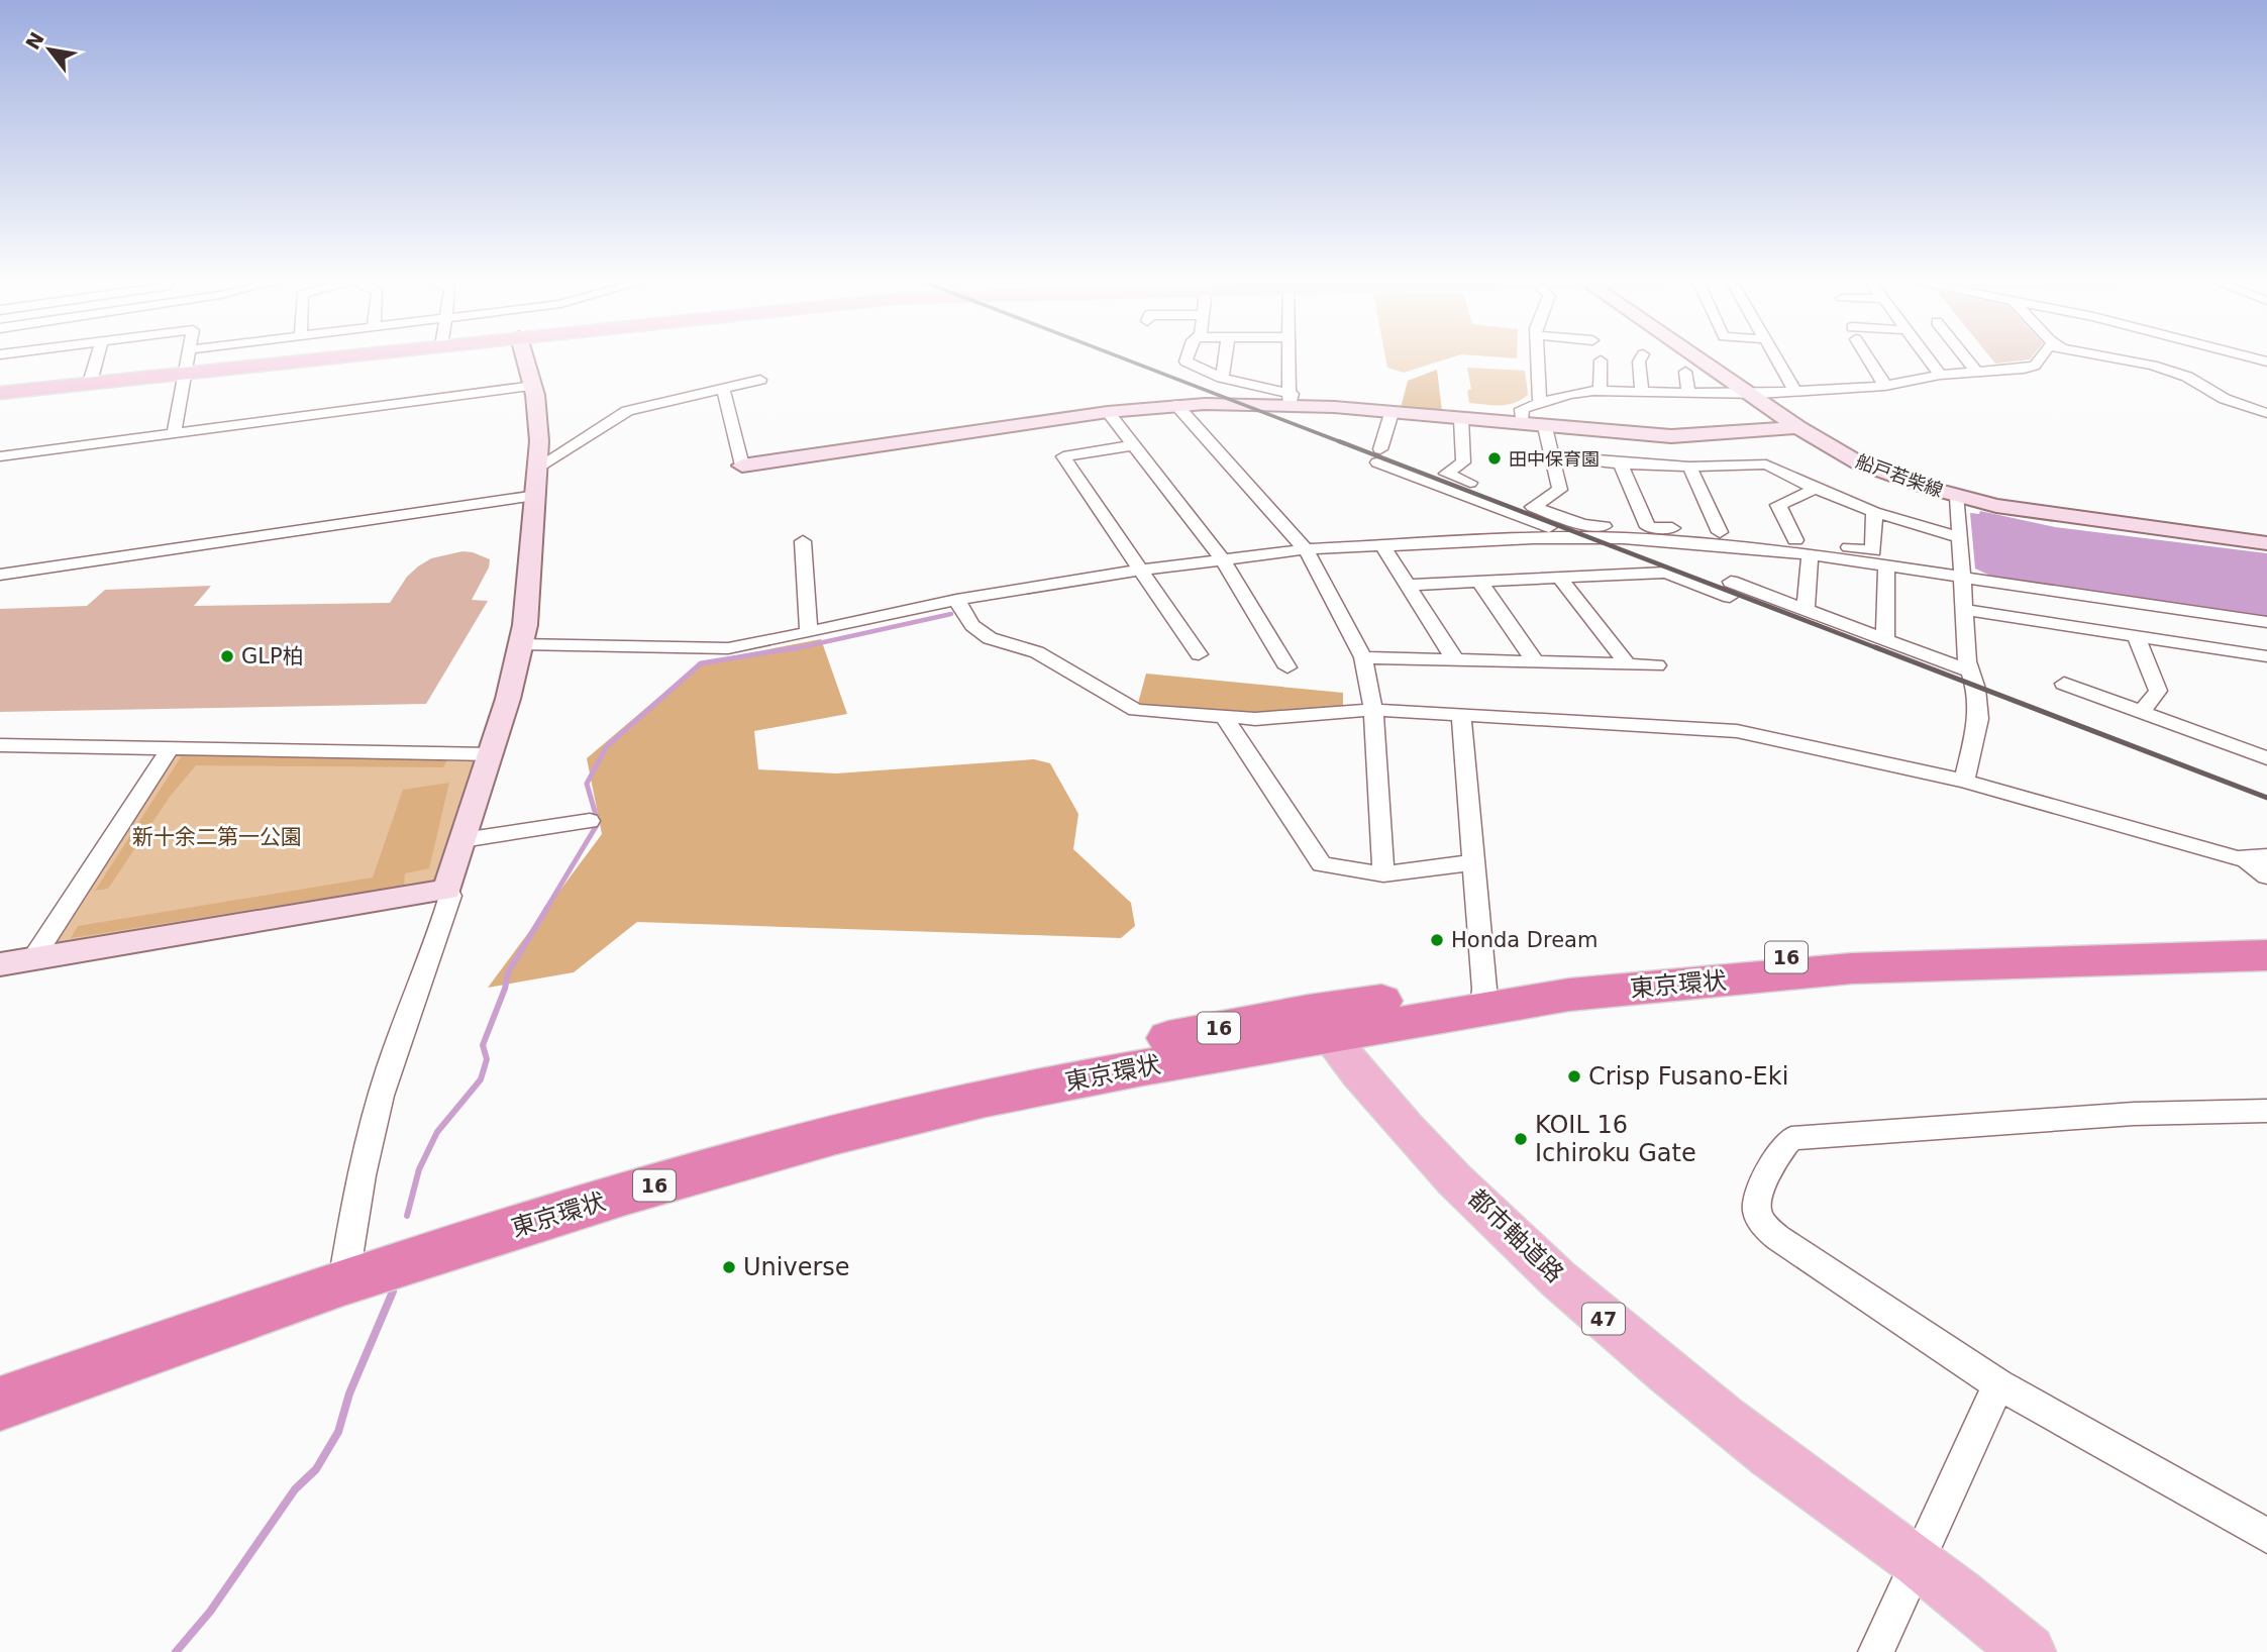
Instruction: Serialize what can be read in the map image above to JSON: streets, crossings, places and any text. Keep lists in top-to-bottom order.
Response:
{
  "streets": {
    "highway": ["16", "東京環状"],
    "main road": ["都市軸道路", "47"],
    "street": ["船戸若柴線"]
  },
  "crossings": [
    ["東京環状", "都市軸道路"]
  ],
  "parks": ["新十余二第一公園"],
  "places": [
    "田中保育園",
    "GLP柏",
    "Honda Dream",
    "Crisp Fusano-Eki",
    "KOIL 16 Ichiroku Gate",
    "Universe"
  ],
  "north": "top left"
}
